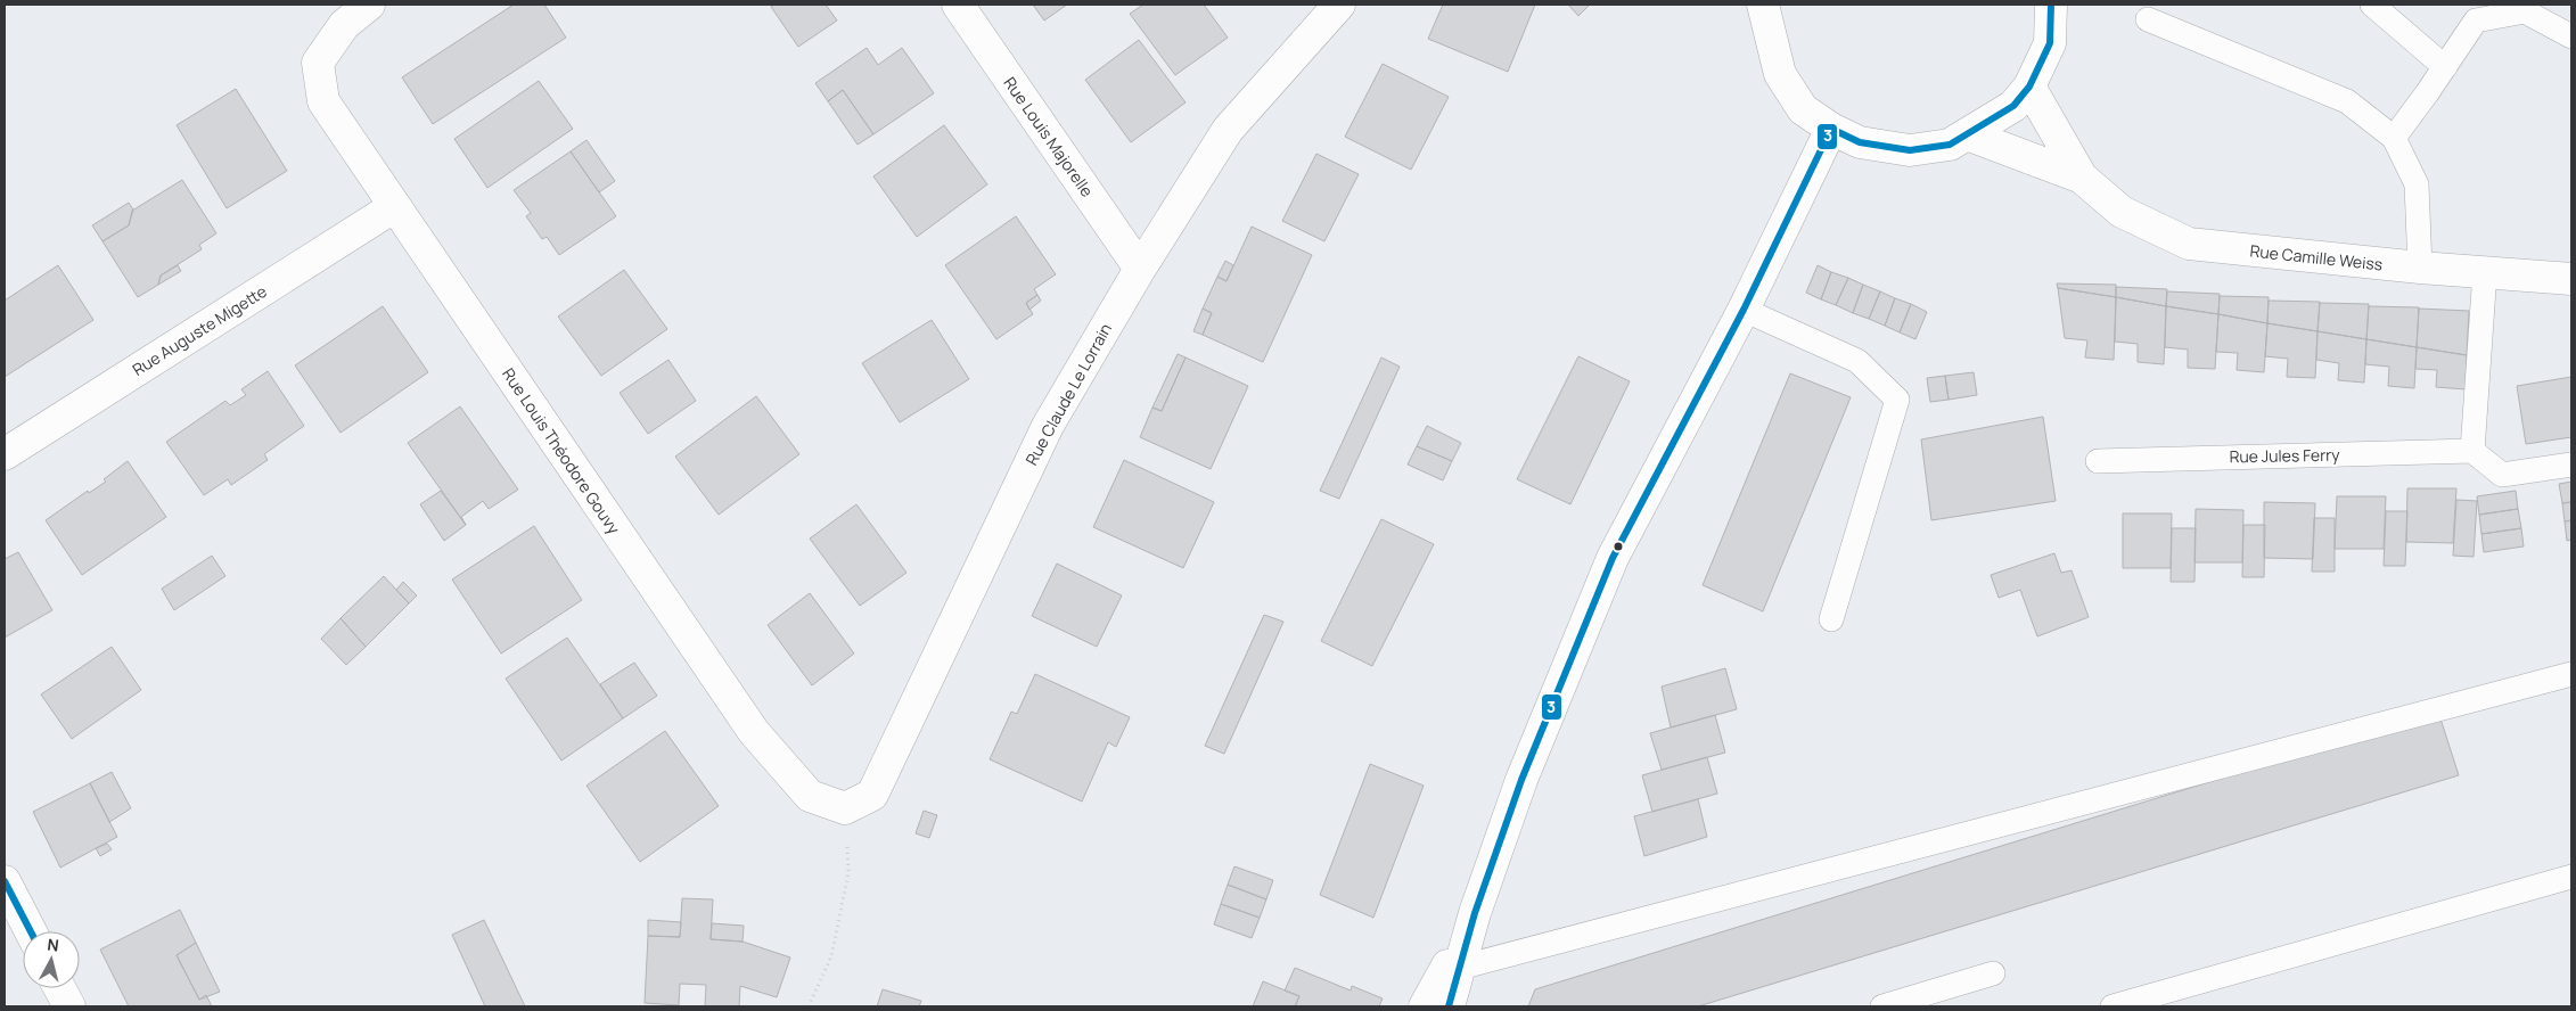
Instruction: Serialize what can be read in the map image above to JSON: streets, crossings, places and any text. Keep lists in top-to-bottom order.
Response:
{
  "streets": {
    "street": [
      "Rue Louis Majorelle",
      "Rue Camille Weiss",
      "Rue Auguste Migette",
      "Rue Claude Le Lorrain",
      "Rue Louis Théodore Gouvy"
    ],
    "lane": ["Rue Jules Ferry"]
  },
  "crossings": [
    ["Rue Louis Majorelle", "Rue Claude Le Lorrain"],
    ["Rue Auguste Migette", "Rue Louis Théodore Gouvy"],
    ["Rue Claude Le Lorrain", "Rue Louis Théodore Gouvy"]
  ],
  "lines": ["transit line 3"],
  "north": "top"
}
